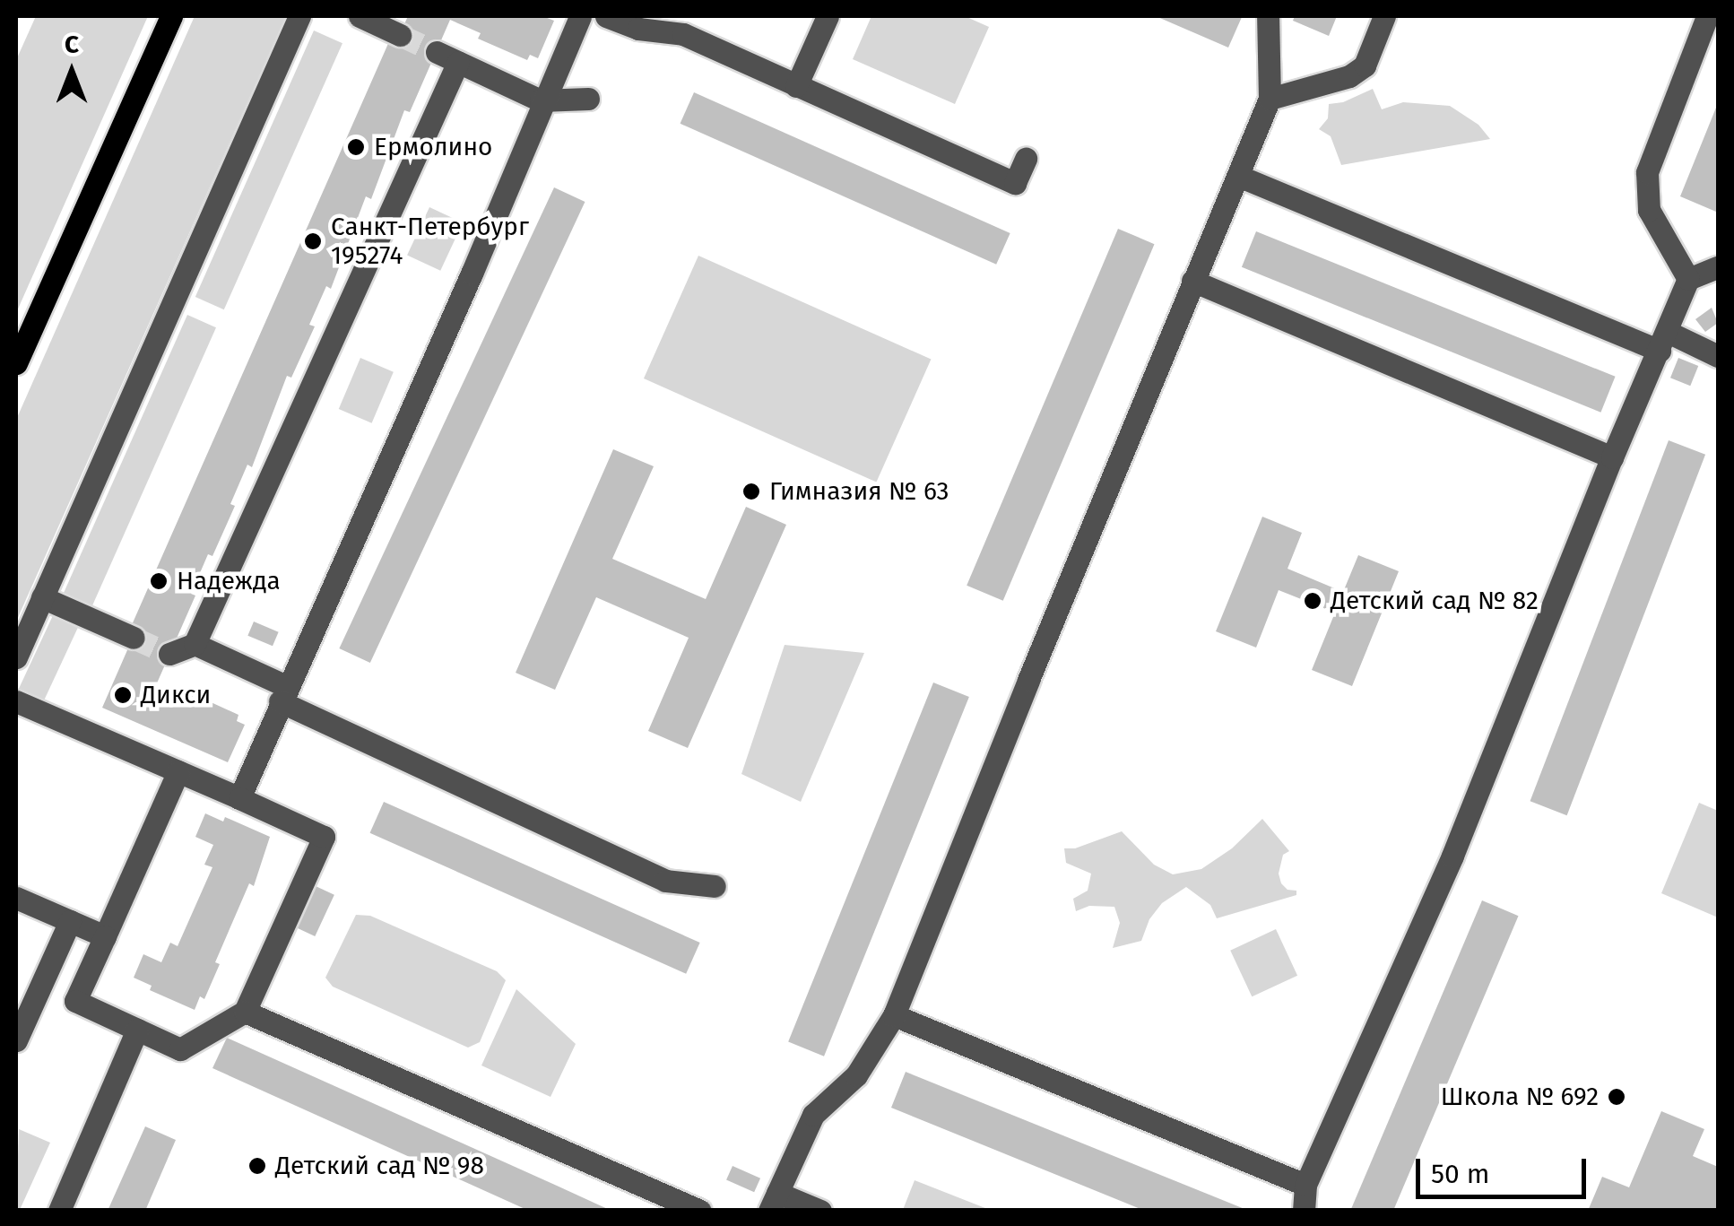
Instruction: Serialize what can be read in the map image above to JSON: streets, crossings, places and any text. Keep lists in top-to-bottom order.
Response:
{
  "places": [
    "Ермолино",
    "Санкт-Петербург 195274",
    "Гимназия № 63",
    "Надежда",
    "Детский сад № 82",
    "Дикси",
    "Школа № 692",
    "Детский сад № 98"
  ],
  "scale_bar": "50 m",
  "north": "top"
}
